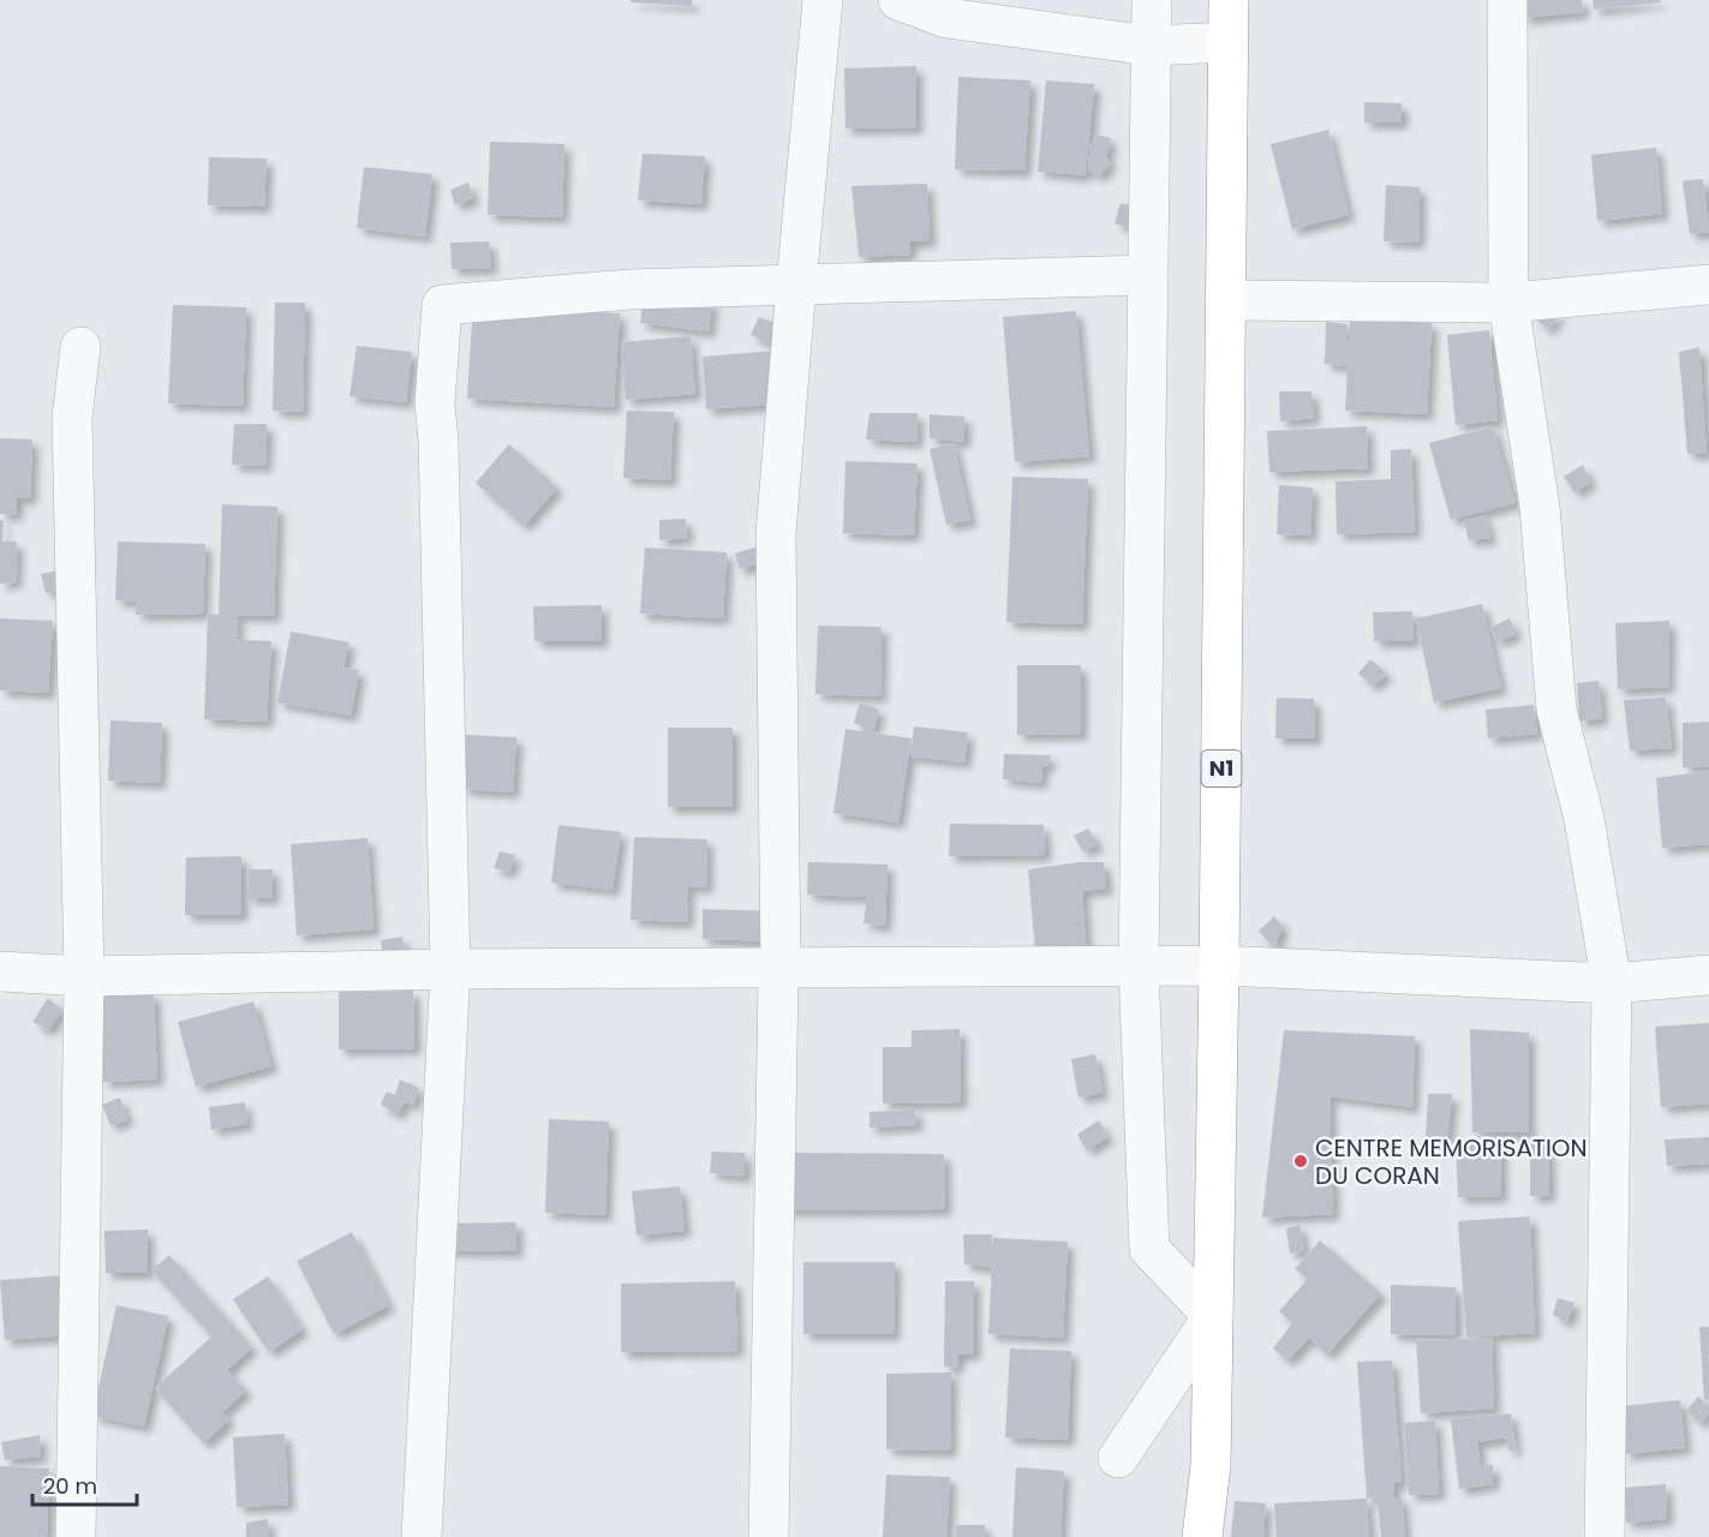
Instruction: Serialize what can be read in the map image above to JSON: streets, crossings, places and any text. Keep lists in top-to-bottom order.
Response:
{
  "streets": {
    "highway": ["N1"]
  },
  "places": ["CENTRE MEMORISATION DU CORAN"],
  "scale_bar": "20 m"
}
